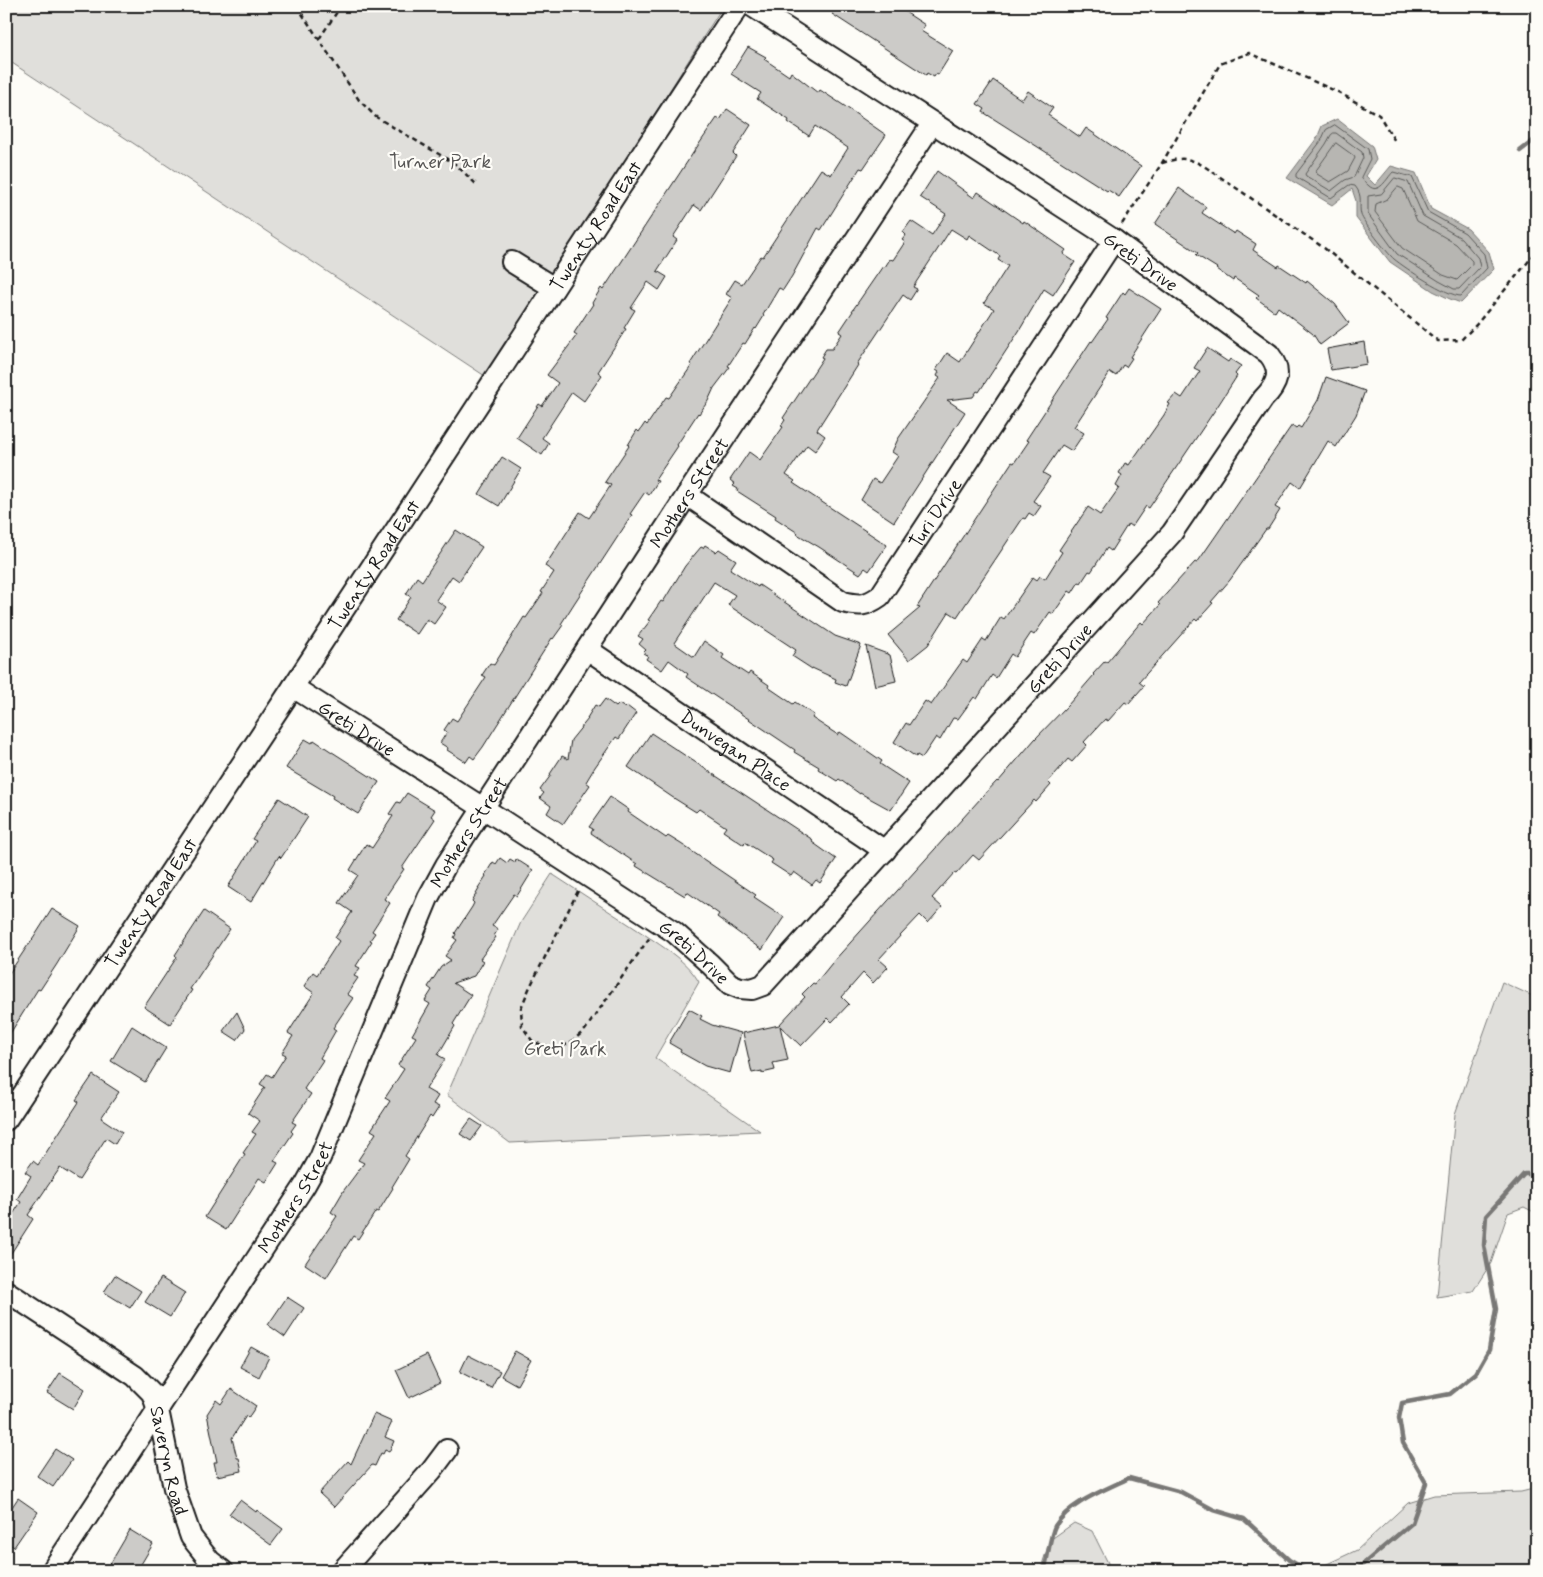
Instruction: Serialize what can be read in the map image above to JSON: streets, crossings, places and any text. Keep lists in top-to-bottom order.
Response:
{
  "streets": {
    "street": [
      "Twenty Road East",
      "Greti Drive",
      "Mothers Street",
      "Turi Drive",
      "Dunvegan Place",
      "Saveryn Road"
    ]
  },
  "crossings": [
    ["Twenty Road East", "Greti Drive"],
    ["Greti Drive", "Mothers Street"],
    ["Greti Drive", "Turi Drive"],
    ["Greti Drive", "Dunvegan Place"],
    ["Mothers Street", "Turi Drive"],
    ["Mothers Street", "Dunvegan Place"],
    ["Mothers Street", "Saveryn Road"]
  ],
  "parks": ["Turner Park", "Greti Park"]
}
